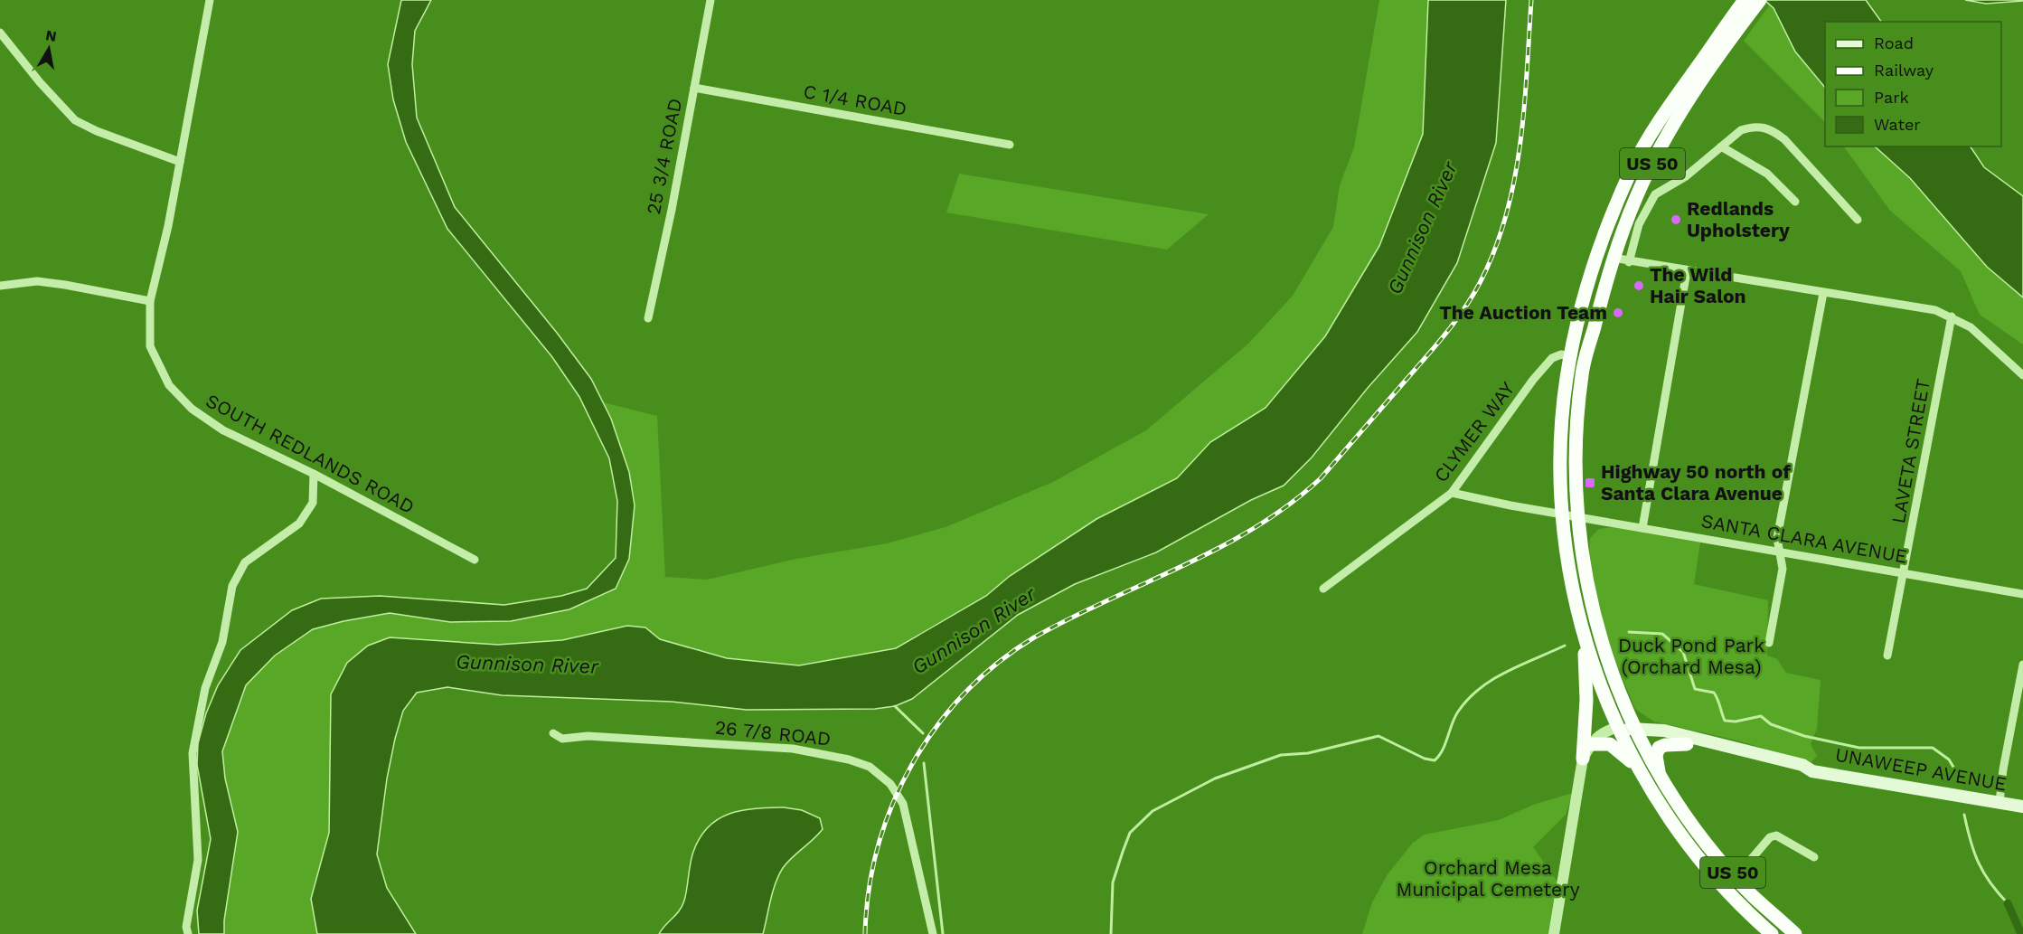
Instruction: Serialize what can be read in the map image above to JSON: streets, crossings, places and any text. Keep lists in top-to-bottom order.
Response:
{
  "streets": {
    "highway": ["US 50"],
    "main road": ["UNAWEEP AVENUE"],
    "street": [
      "C 1/4 ROAD",
      "25 3/4 ROAD",
      "CLYMER WAY",
      "LAVETA STREET",
      "SOUTH REDLANDS ROAD",
      "SANTA CLARA AVENUE",
      "26 7/8 ROAD"
    ]
  },
  "crossings": [
    ["C 1/4 ROAD", "25 3/4 ROAD"],
    ["US 50", "CLYMER WAY"],
    ["US 50", "SANTA CLARA AVENUE"],
    ["US 50", "UNAWEEP AVENUE"],
    ["CLYMER WAY", "SANTA CLARA AVENUE"],
    ["LAVETA STREET", "SANTA CLARA AVENUE"]
  ],
  "water": ["Gunnison River"],
  "parks": ["Duck Pond Park (Orchard Mesa)", "Orchard Mesa Municipal Cemetery"],
  "places": {
    "other": ["Redlands Upholstery", "The Wild Hair Salon", "The Auction Team"],
    "transit": ["Highway 50 north of Santa Clara Avenue"]
  },
  "legend": [
    "Road",
    "Railway",
    "Park",
    "Water"
  ],
  "north": "top"
}
